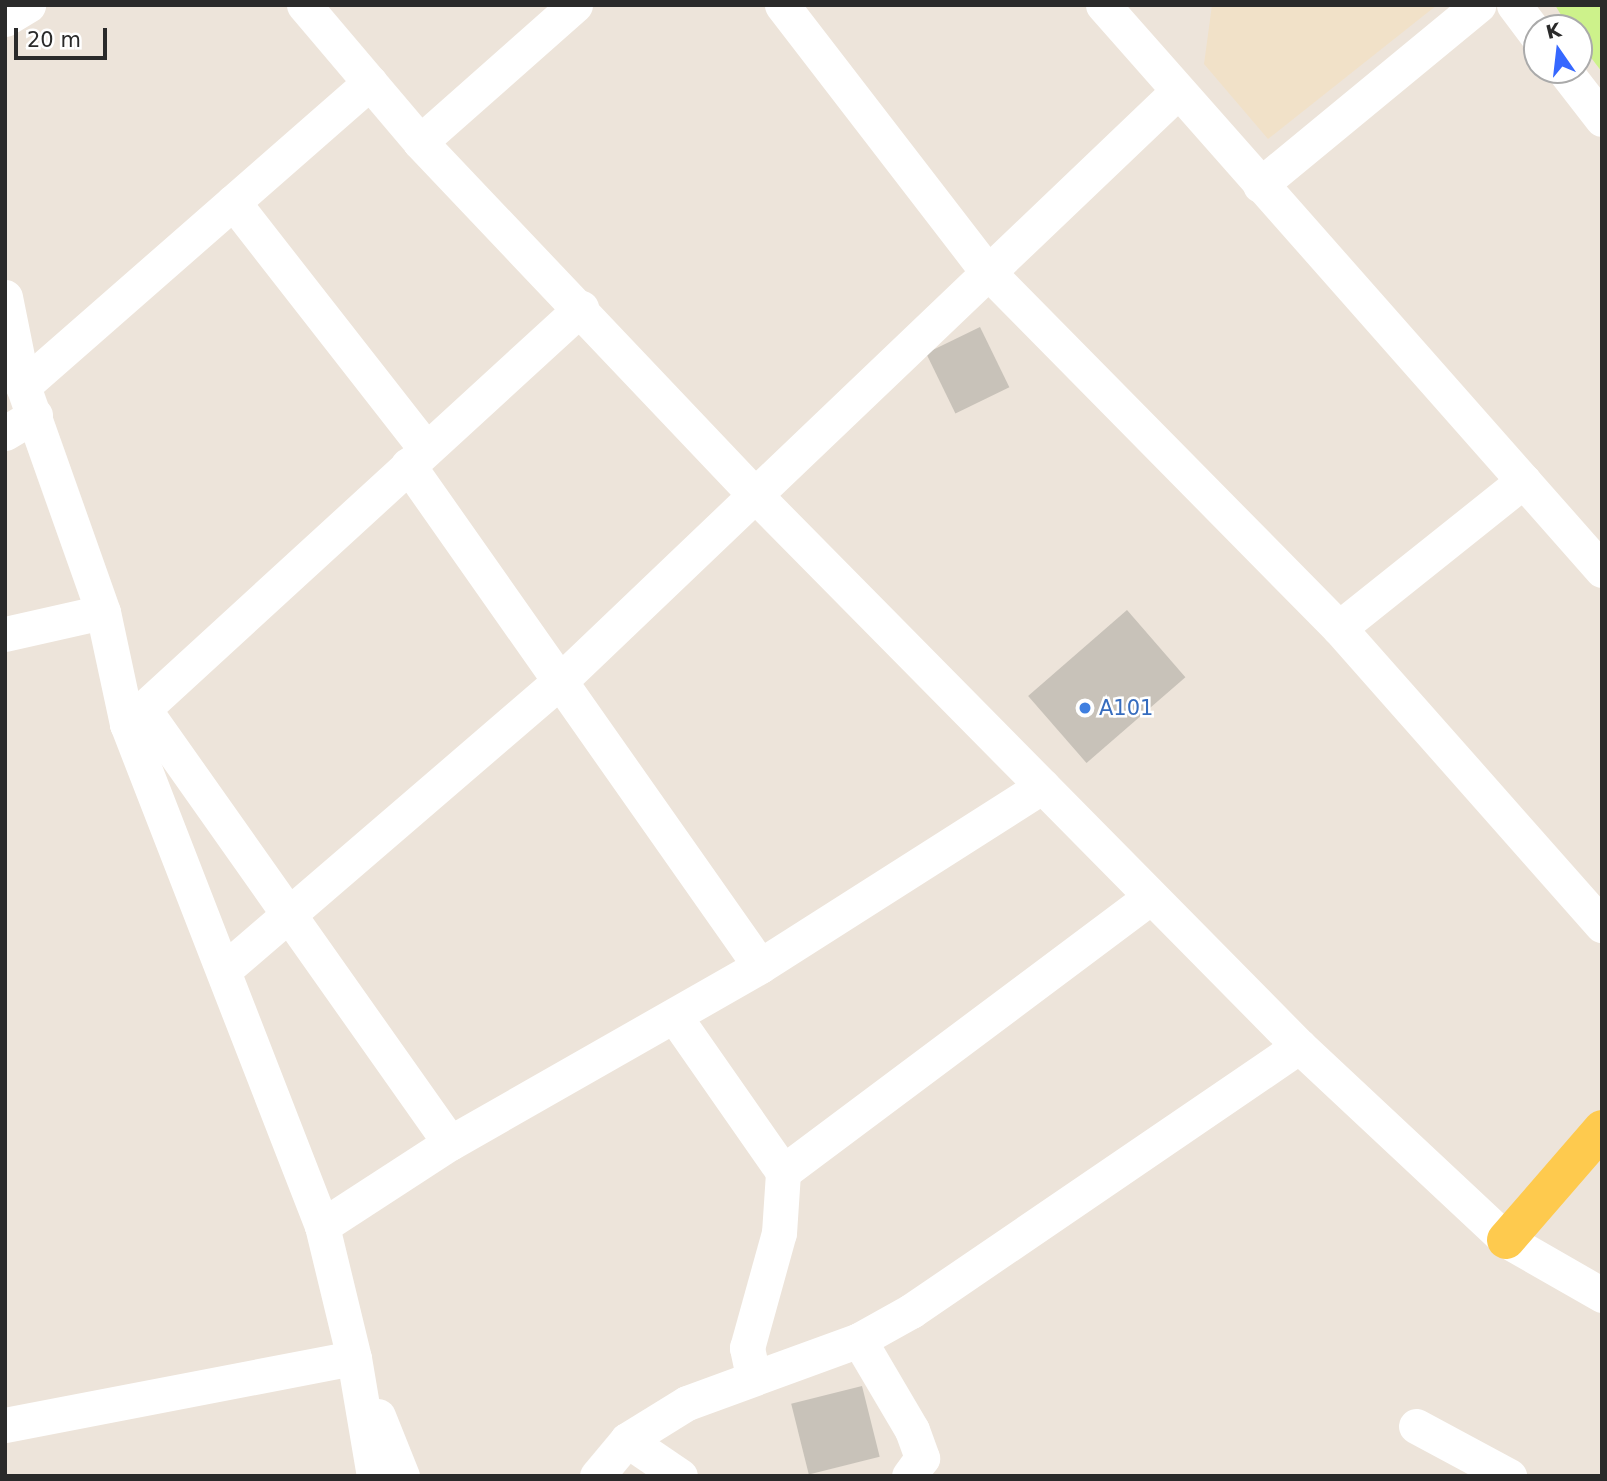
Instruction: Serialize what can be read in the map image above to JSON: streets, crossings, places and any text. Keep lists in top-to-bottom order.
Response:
{
  "places": ["A101"],
  "scale_bar": "20 m",
  "north": "top"
}
